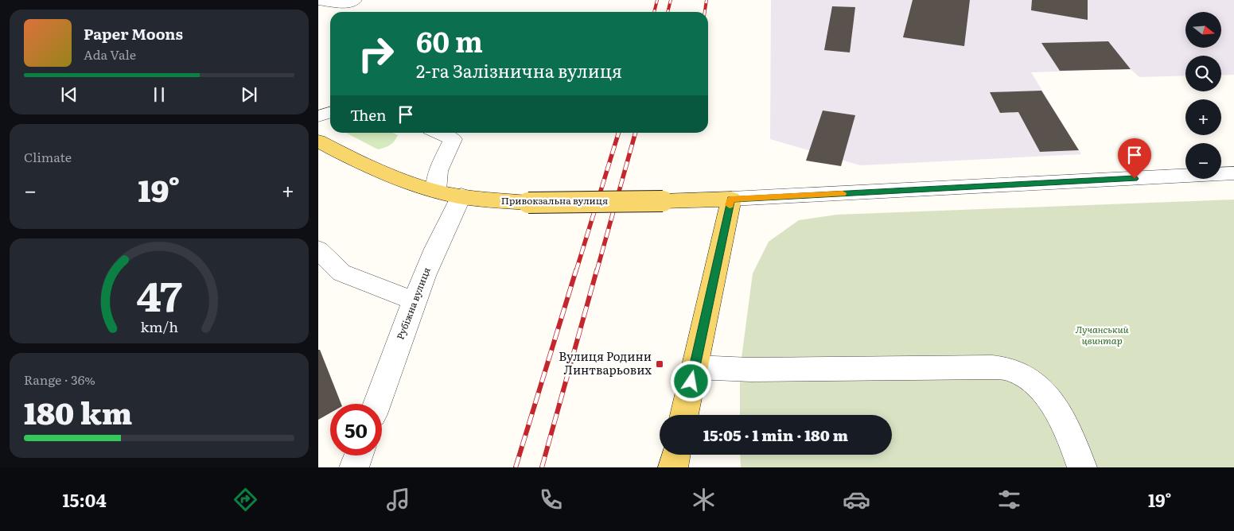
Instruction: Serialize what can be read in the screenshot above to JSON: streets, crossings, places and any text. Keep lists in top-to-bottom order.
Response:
{
  "streets": {
    "main road": ["Привокзальна вулиця"],
    "street": ["Рубіжна вулиця"]
  },
  "crossings": [
    ["Привокзальна вулиця", "Рубіжна вулиця"]
  ],
  "parks": ["Лучанський цвинтар"],
  "places": {
    "transit": ["Вулиця Родини Линтварьових"]
  },
  "north": "right",
  "page": {
    "map_buttons": ["+", "−"],
    "turn": ["60 m", "2-га Залізнична вулиця"],
    "song": ["Paper Moons", "Ada Vale"],
    "then": "Then",
    "tile": [
      "Climate",
      ["Range · 36%", "180 km"]
    ],
    "heat": ["−", "19°", "+"],
    "limit": "50",
    "trip": "15:05 · 1 min · 180 m",
    "tabs": ["15:04", "19°"],
    "gauge": ["47", "km/h"]
  }
}
